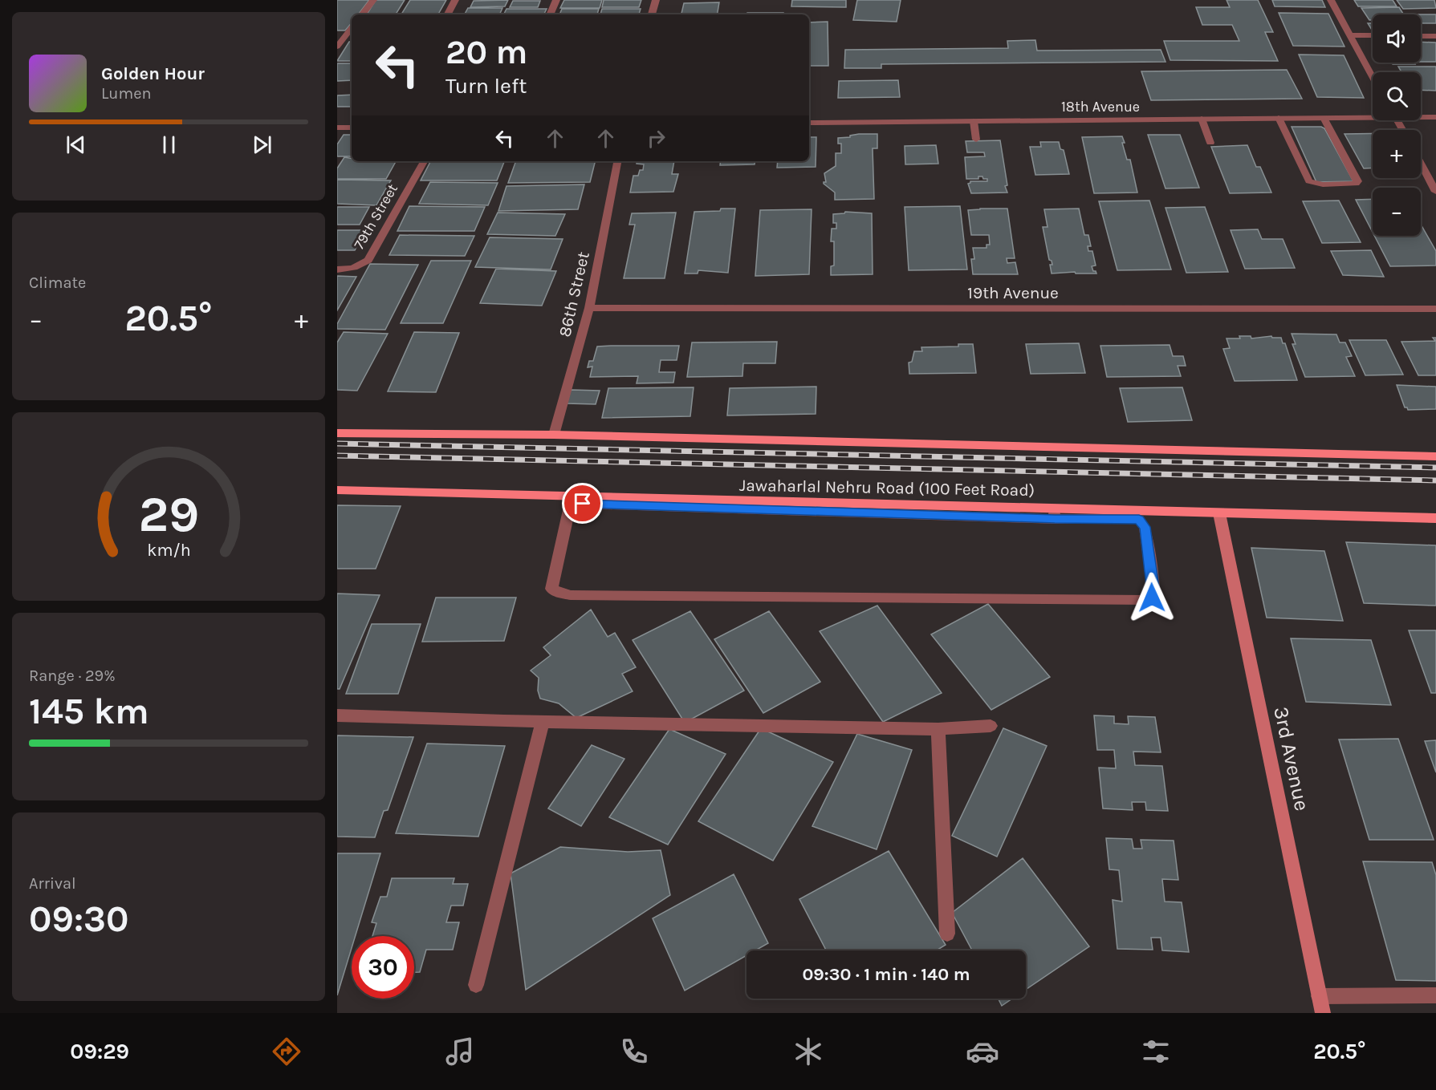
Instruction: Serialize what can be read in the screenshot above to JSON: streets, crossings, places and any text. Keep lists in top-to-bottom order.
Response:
{
  "streets": {
    "main road": ["Jawaharlal Nehru Road (100 Feet Road)", "3rd Avenue"],
    "street": [
      "18th Avenue",
      "79th Street",
      "19th Avenue",
      "86th Street"
    ]
  },
  "crossings": [
    ["19th Avenue", "86th Street"],
    ["Jawaharlal Nehru Road (100 Feet Road)", "3rd Avenue"]
  ],
  "page": {
    "map_buttons": ["+", "−"],
    "turn": ["20 m", "Turn left"],
    "song": ["Golden Hour", "Lumen"],
    "tile": [
      "Climate",
      ["Range · 29%", "145 km"],
      ["Arrival", "09:30"]
    ],
    "heat": ["−", "20.5°", "+"],
    "limit": "30",
    "trip": "09:30 · 1 min · 140 m",
    "tabs": ["09:29", "20.5°"],
    "gauge": ["29", "km/h"]
  }
}
